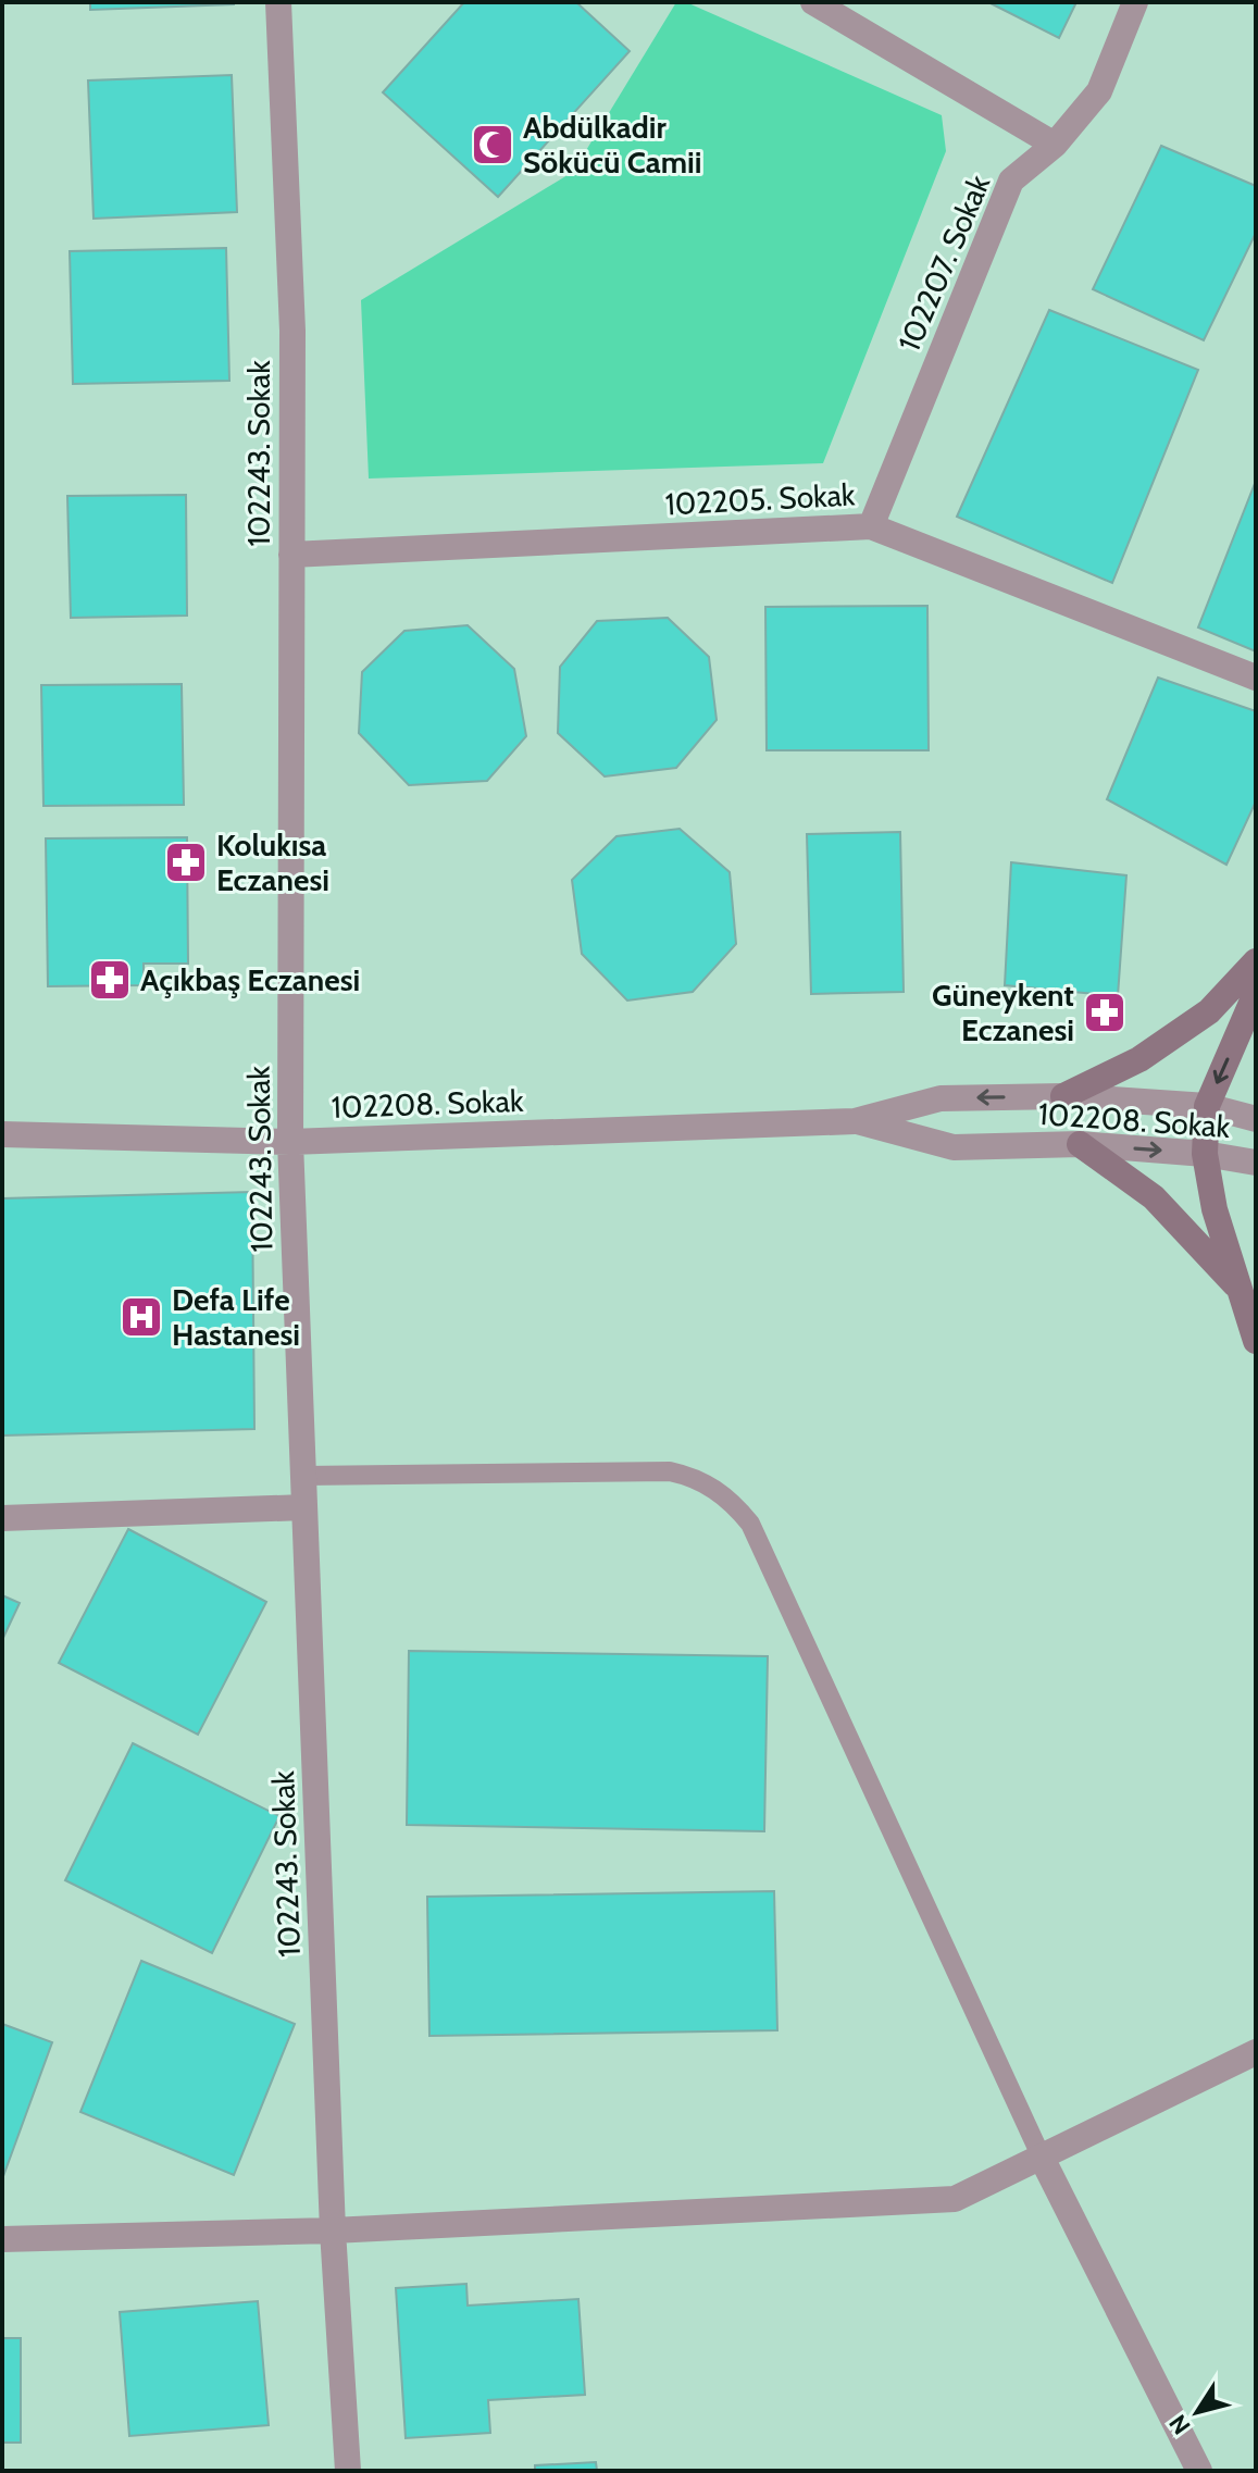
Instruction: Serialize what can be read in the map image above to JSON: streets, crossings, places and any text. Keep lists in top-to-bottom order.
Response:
{
  "streets": {
    "street": [
      "102207. Sokak",
      "102243. Sokak",
      "102205. Sokak",
      "102208. Sokak"
    ]
  },
  "crossings": [
    ["102207. Sokak", "102205. Sokak"],
    ["102243. Sokak", "102205. Sokak"],
    ["102243. Sokak", "102208. Sokak"]
  ],
  "places": {
    "mosque": ["Abdülkadir Sökücü Camii"],
    "pharmacy": ["Kolukısa Eczanesi", "Açıkbaş Eczanesi", "Güneykent Eczanesi"],
    "hospital": ["Defa Life Hastanesi"]
  },
  "north": "bottom left"
}
